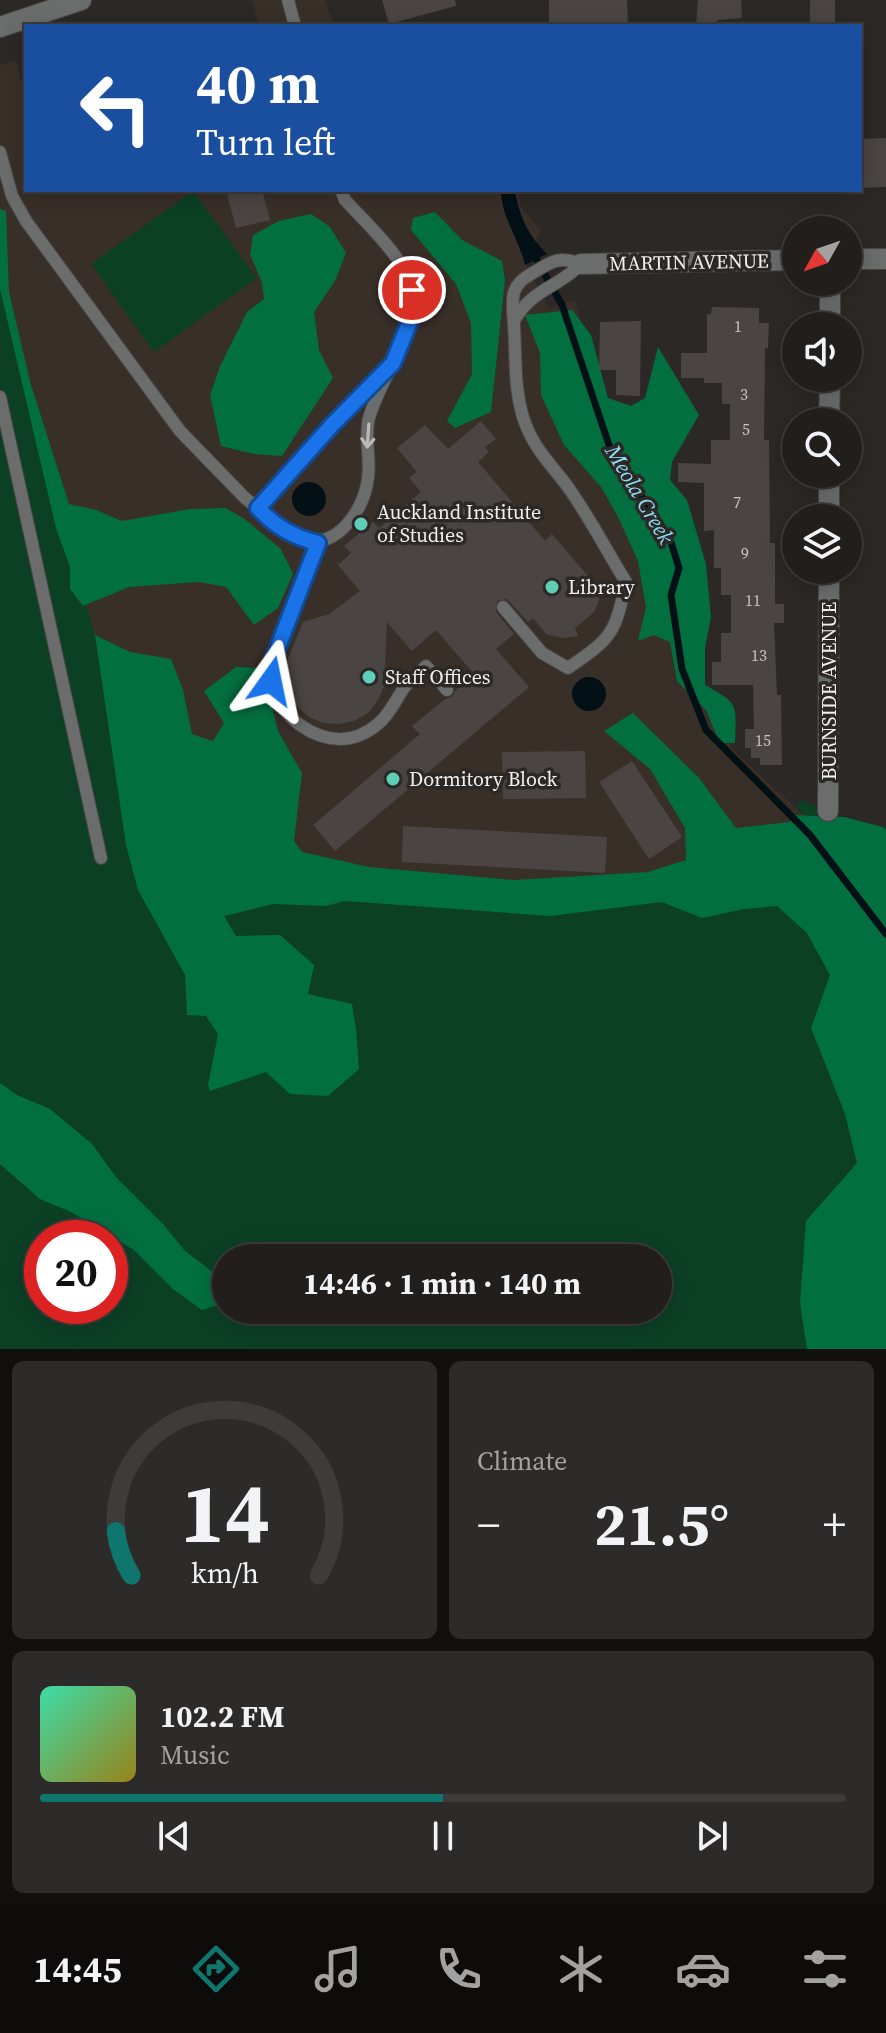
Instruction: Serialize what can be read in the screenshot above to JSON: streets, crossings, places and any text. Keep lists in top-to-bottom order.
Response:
{
  "streets": {
    "street": ["MARTIN AVENUE", "BURNSIDE AVENUE"]
  },
  "water": ["Meola Creek"],
  "places": [
    "Auckland Institute of Studies",
    "Library",
    "Staff Offices",
    "Dormitory Block"
  ],
  "house_numbers": [
    "1",
    "3",
    "5",
    "7",
    "9",
    "11",
    "13",
    "15"
  ],
  "north": "bottom left",
  "page": {
    "turn": ["40 m", "Turn left"],
    "limit": "20",
    "trip": "14:46 · 1 min · 140 m",
    "tile": "Climate",
    "heat": ["−", "21.5°", "+"],
    "song": ["102.2 FM", "Music"],
    "tabs": "14:45",
    "gauge": ["14", "km/h"]
  }
}
